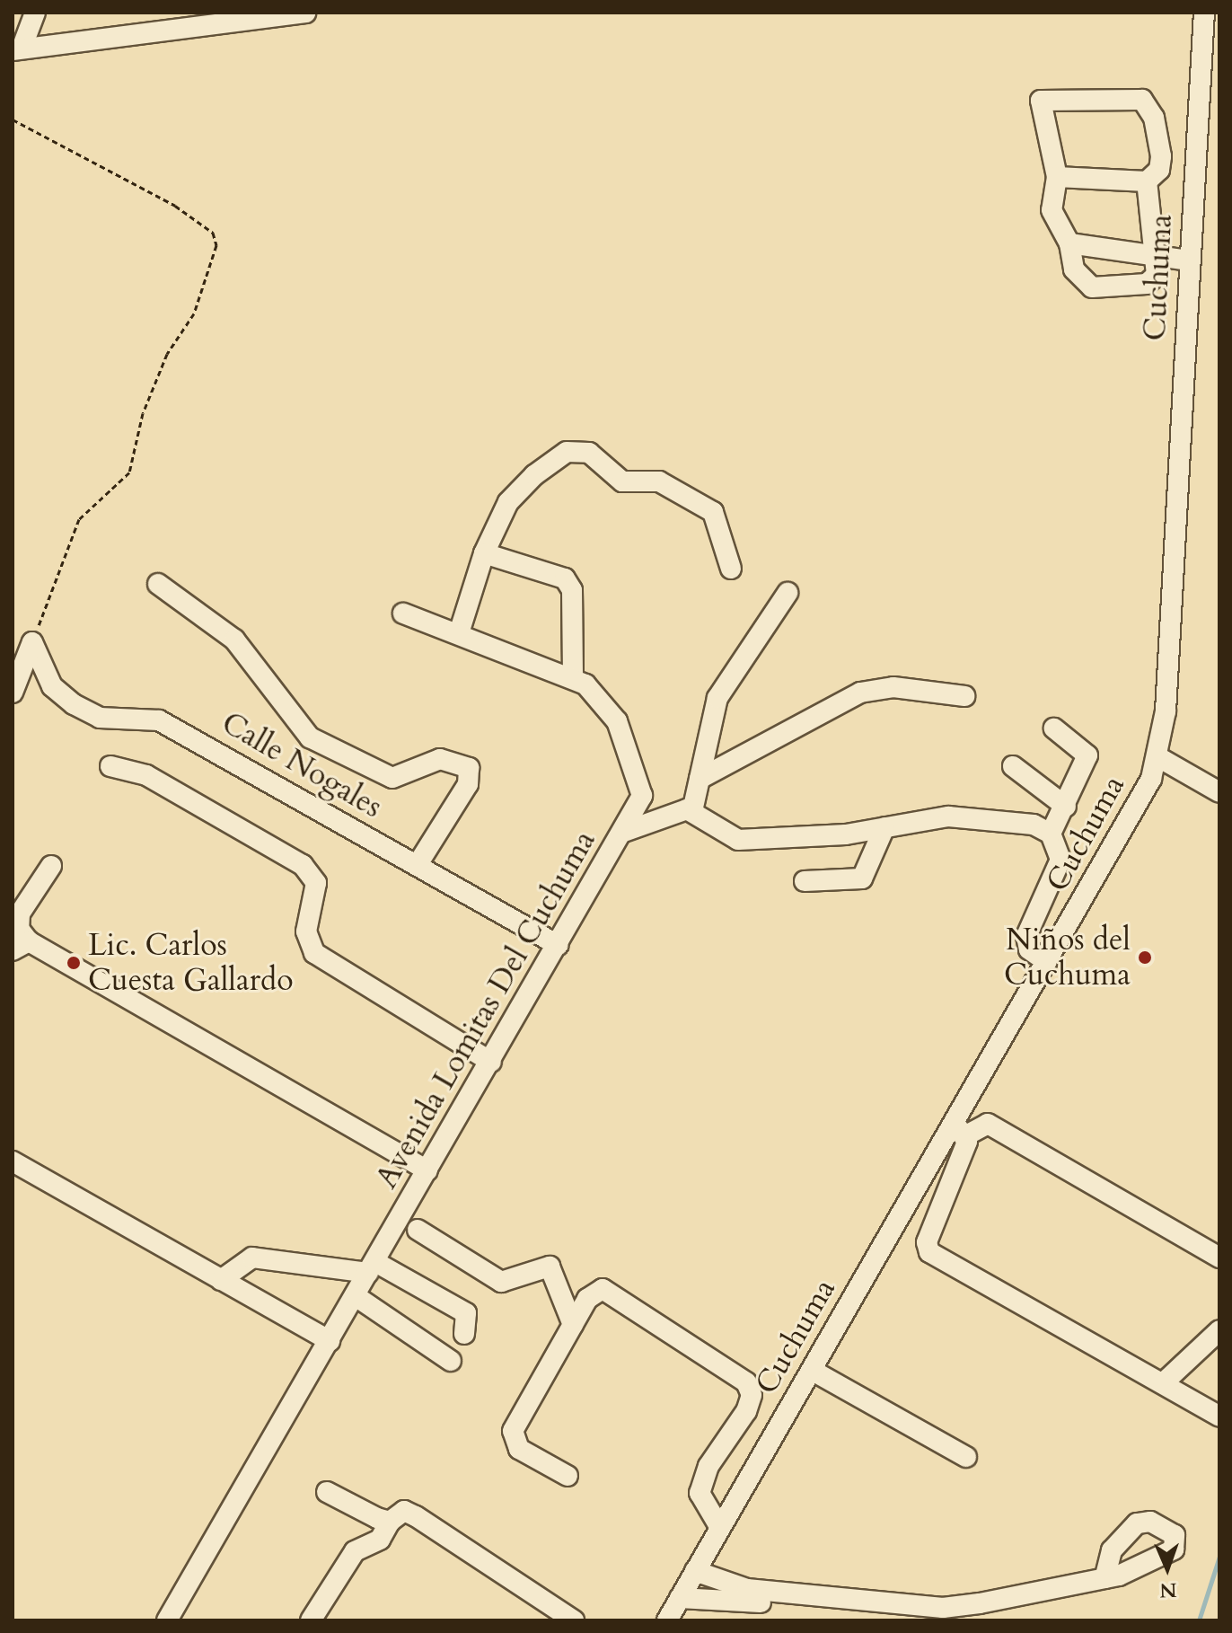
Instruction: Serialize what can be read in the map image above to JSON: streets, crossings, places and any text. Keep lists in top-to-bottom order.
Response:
{
  "streets": {
    "street": ["Cuchuma", "Calle Nogales", "Avenida Lomitas Del Cuchuma"]
  },
  "crossings": [
    ["Calle Nogales", "Avenida Lomitas Del Cuchuma"]
  ],
  "places": ["Niños del Cuchuma", "Lic. Carlos Cuesta Gallardo"],
  "north": "bottom"
}
